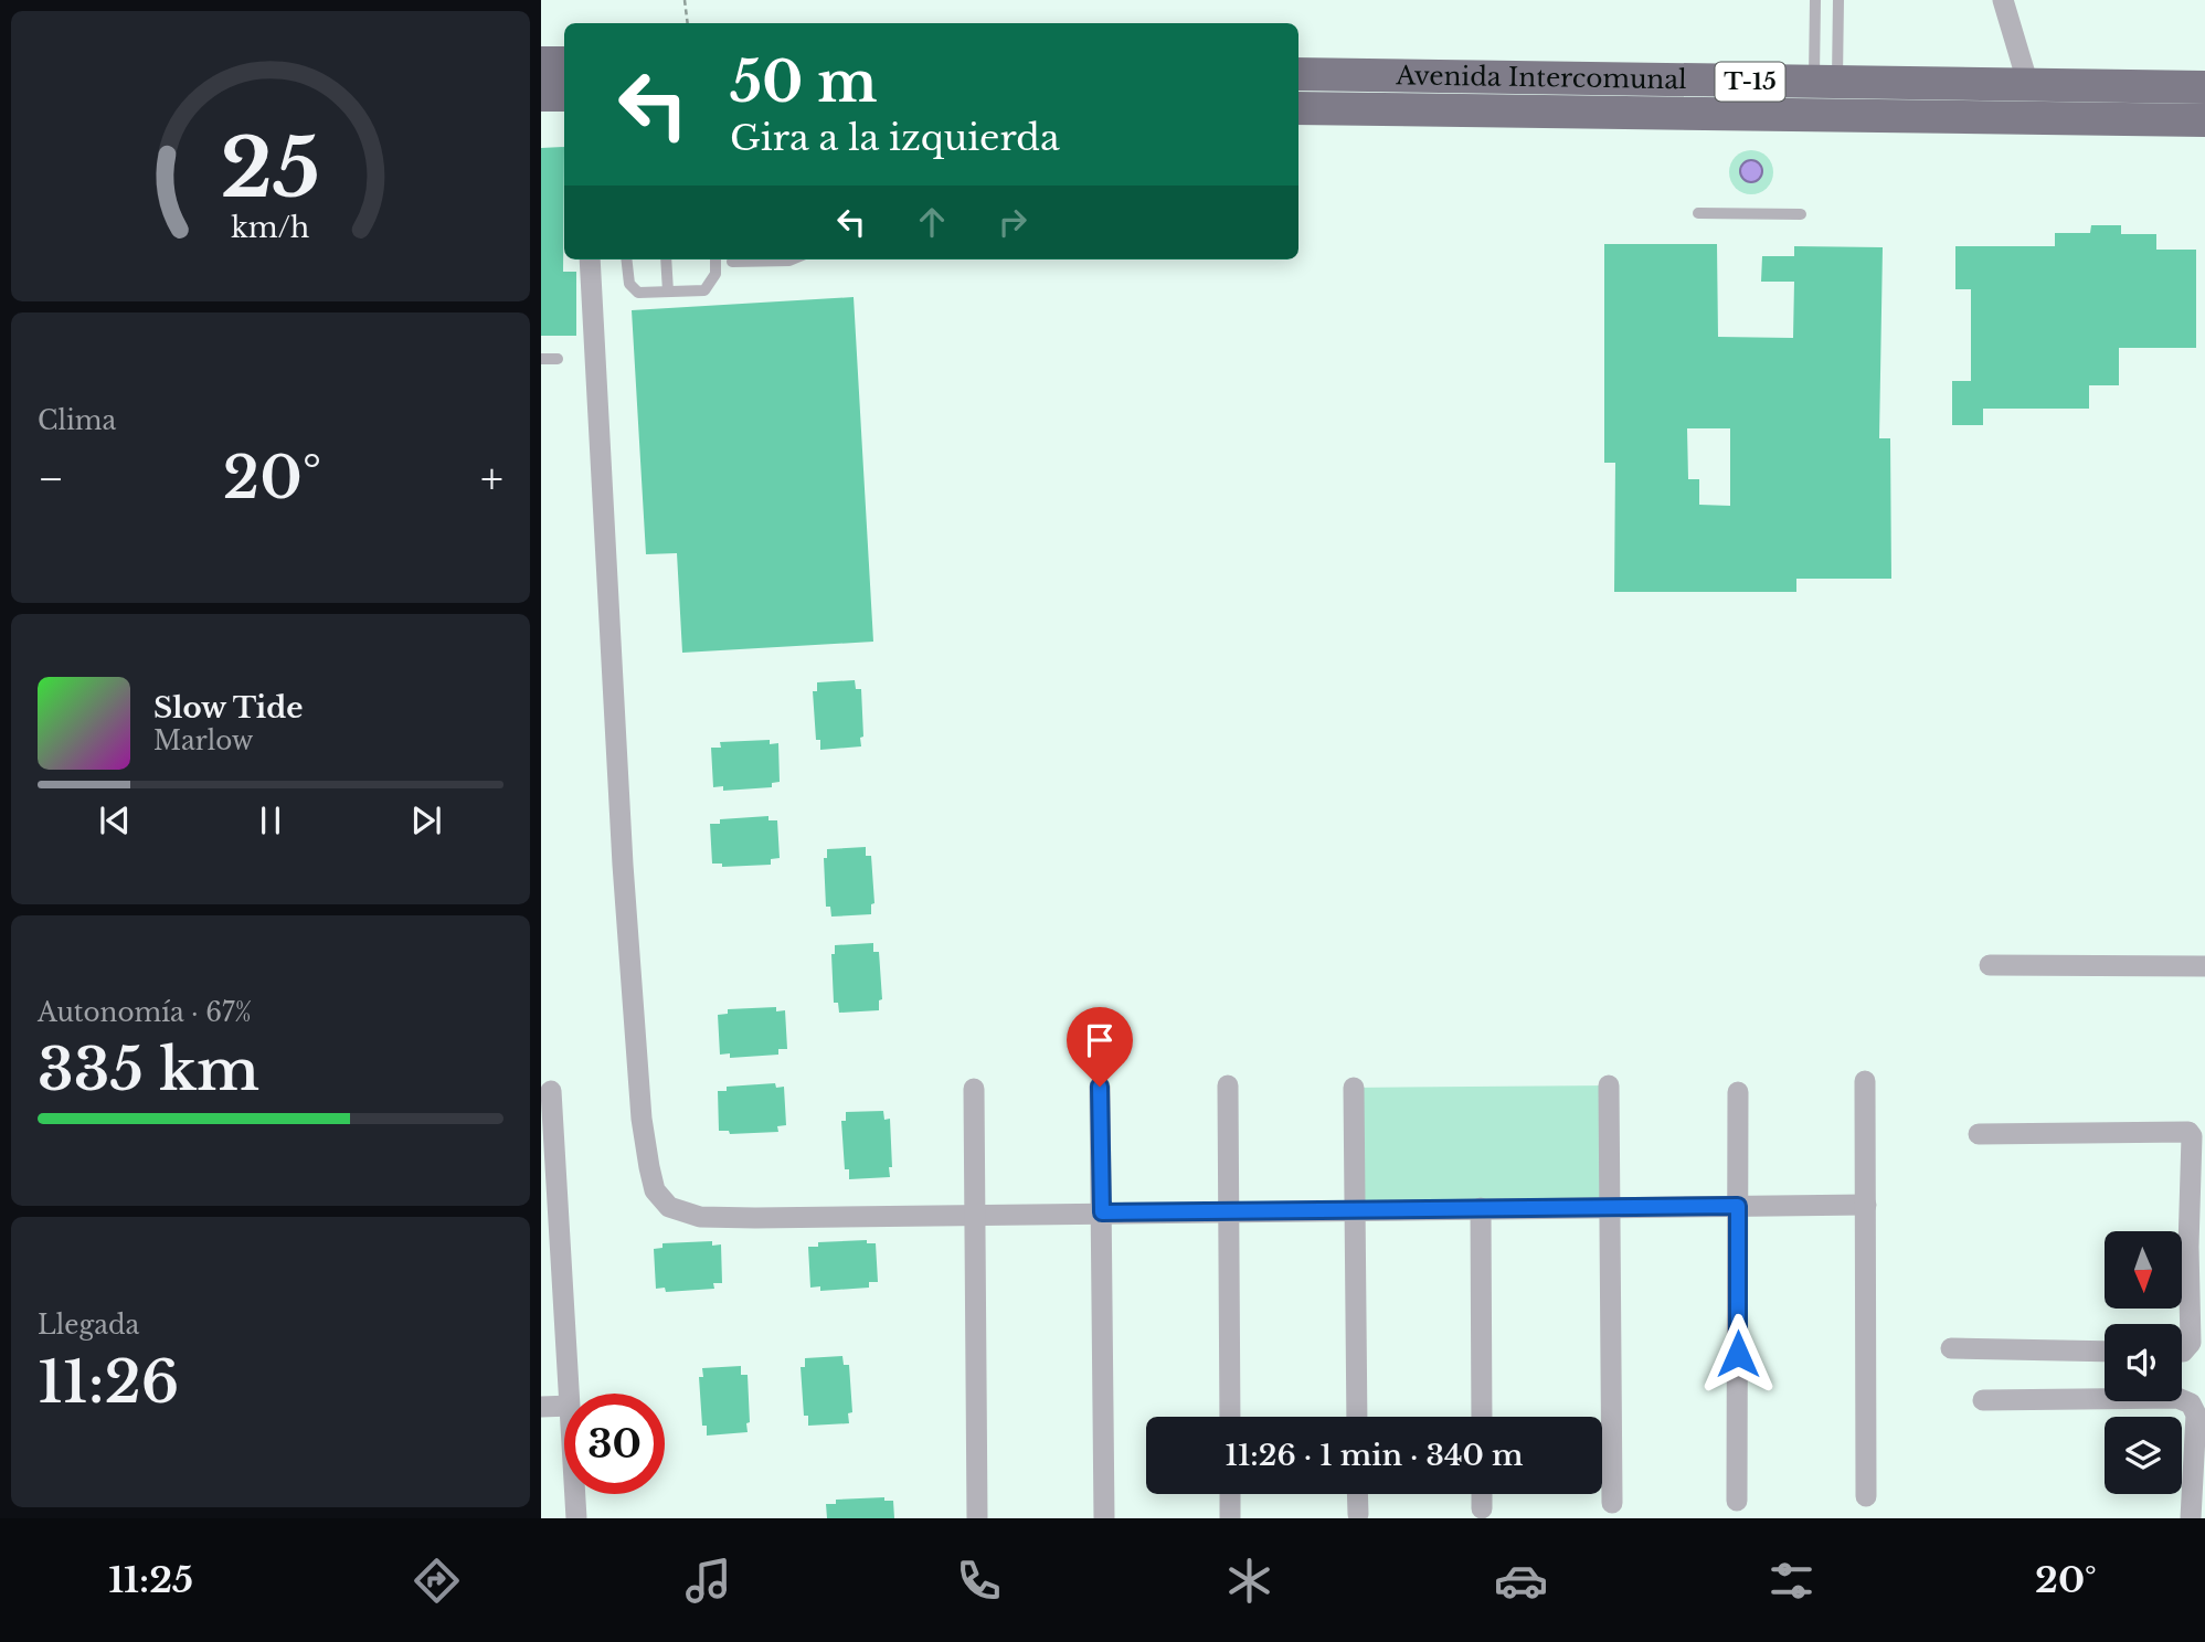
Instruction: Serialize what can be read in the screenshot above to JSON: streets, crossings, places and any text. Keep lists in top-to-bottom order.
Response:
{
  "streets": {
    "main road": ["Avenida Intercomunal", "T-15"]
  },
  "north": "bottom",
  "page": {
    "turn": ["50 m", "Gira a la izquierda"],
    "tile": [
      "Clima",
      ["Autonomía · 67%", "335 km"],
      ["Llegada", "11:26"]
    ],
    "heat": ["−", "20°", "+"],
    "song": ["Slow Tide", "Marlow"],
    "limit": "30",
    "trip": "11:26 · 1 min · 340 m",
    "tabs": ["11:25", "20°"],
    "gauge": ["25", "km/h"]
  }
}
